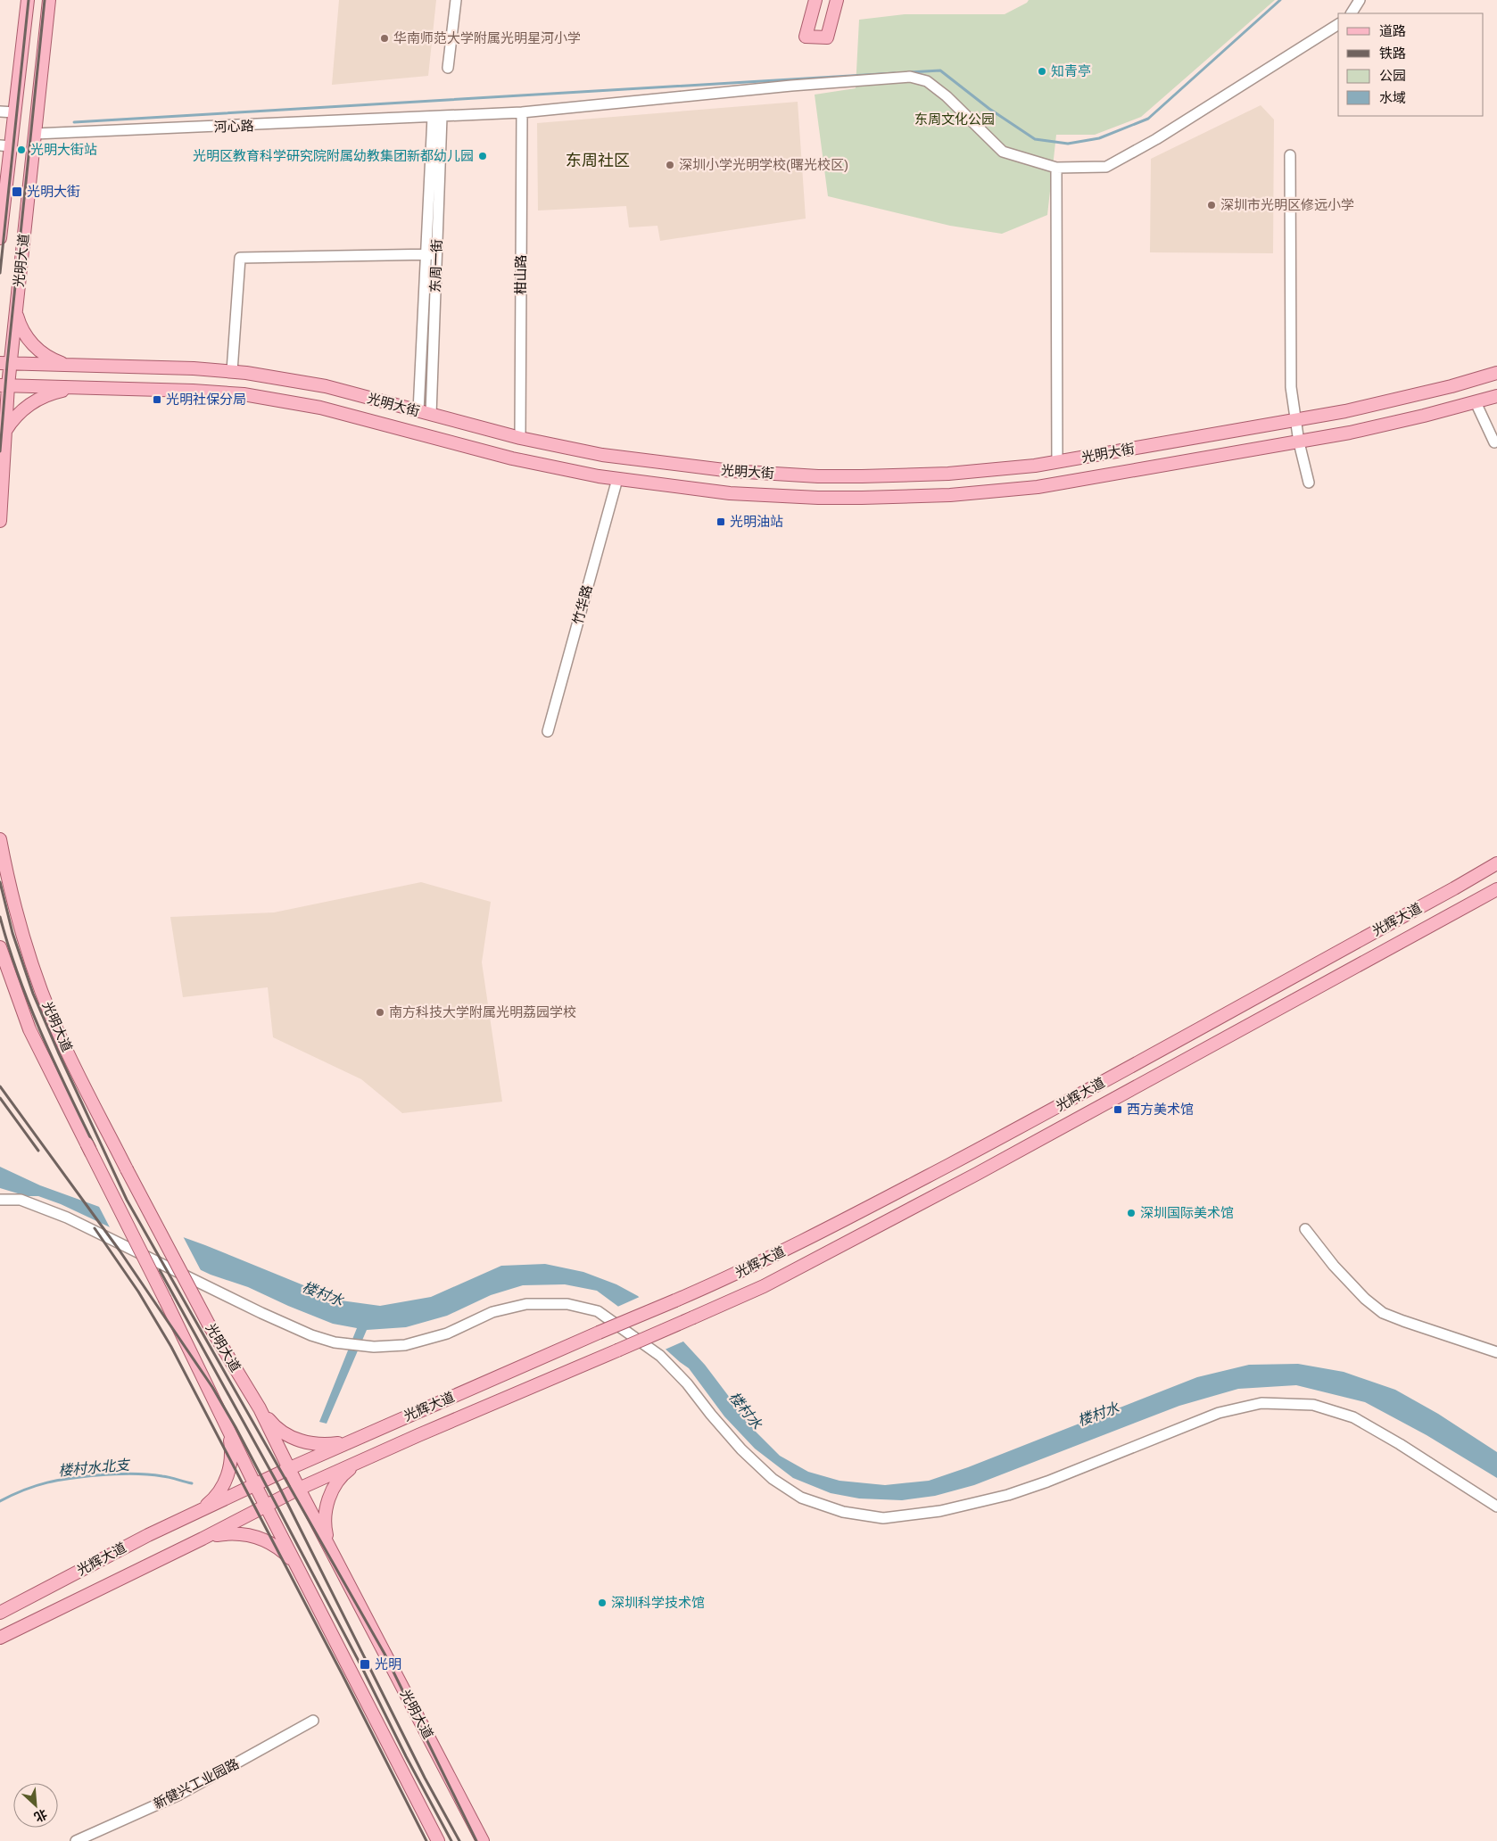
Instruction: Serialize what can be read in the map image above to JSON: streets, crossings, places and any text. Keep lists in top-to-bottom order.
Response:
{
  "streets": {
    "main road": ["光明大道", "光明大街", "光辉大道"],
    "street": [
      "河心路",
      "东周一街",
      "柑山路",
      "竹华路",
      "新健兴工业园路"
    ]
  },
  "crossings": [
    ["河心路", "光明大道"],
    ["河心路", "东周一街"],
    ["河心路", "柑山路"],
    ["光明大道", "光明大街"],
    ["光明大道", "光辉大道"],
    ["东周一街", "光明大街"],
    ["柑山路", "光明大街"],
    ["光明大街", "竹华路"]
  ],
  "districts": ["东周社区"],
  "water": ["楼村水", "楼村水北支"],
  "parks": ["东周文化公园"],
  "places": {
    "other": [
      "华南师范大学附属光明星河小学",
      "知青亭",
      "光明大街站",
      "光明区教育科学研究院附属幼教集团新都幼儿园",
      "深圳小学光明学校(曙光校区)",
      "深圳市光明区修远小学",
      "南方科技大学附属光明荔园学校",
      "深圳国际美术馆",
      "深圳科学技术馆"
    ],
    "transit": [
      "光明大街",
      "光明社保分局",
      "光明油站",
      "西方美术馆",
      "光明"
    ]
  },
  "legend": [
    "道路",
    "铁路",
    "公园",
    "水域"
  ],
  "north": "bottom right"
}
